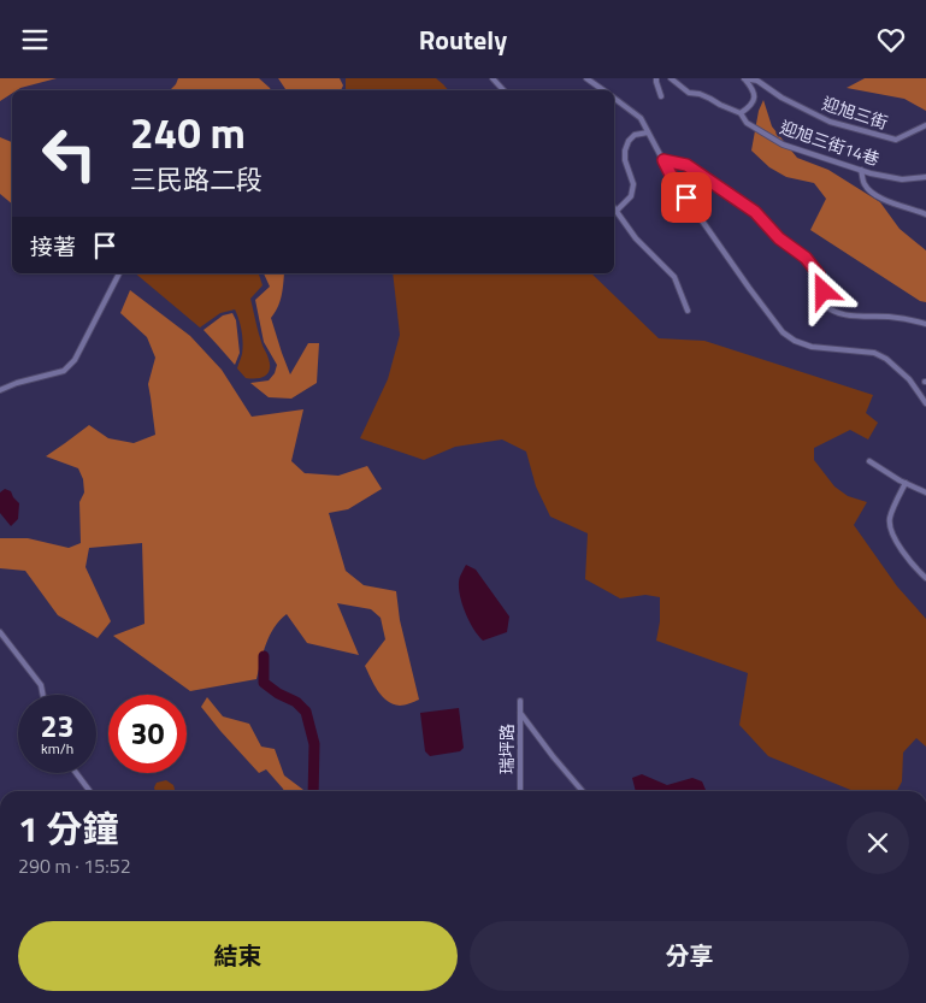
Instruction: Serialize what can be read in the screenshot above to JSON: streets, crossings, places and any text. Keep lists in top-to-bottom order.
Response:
{
  "streets": {
    "street": ["迎旭三街", "迎旭三街14巷", "瑞坪路"]
  },
  "page": {
    "header": "Routely",
    "turn": ["240 m", "三民路二段"],
    "then": "接著",
    "speed": "23 km/h",
    "limit": "30",
    "heading": ["1 分鐘", "290 m · 15:52"],
    "buttons": ["結束", "分享"]
  }
}
